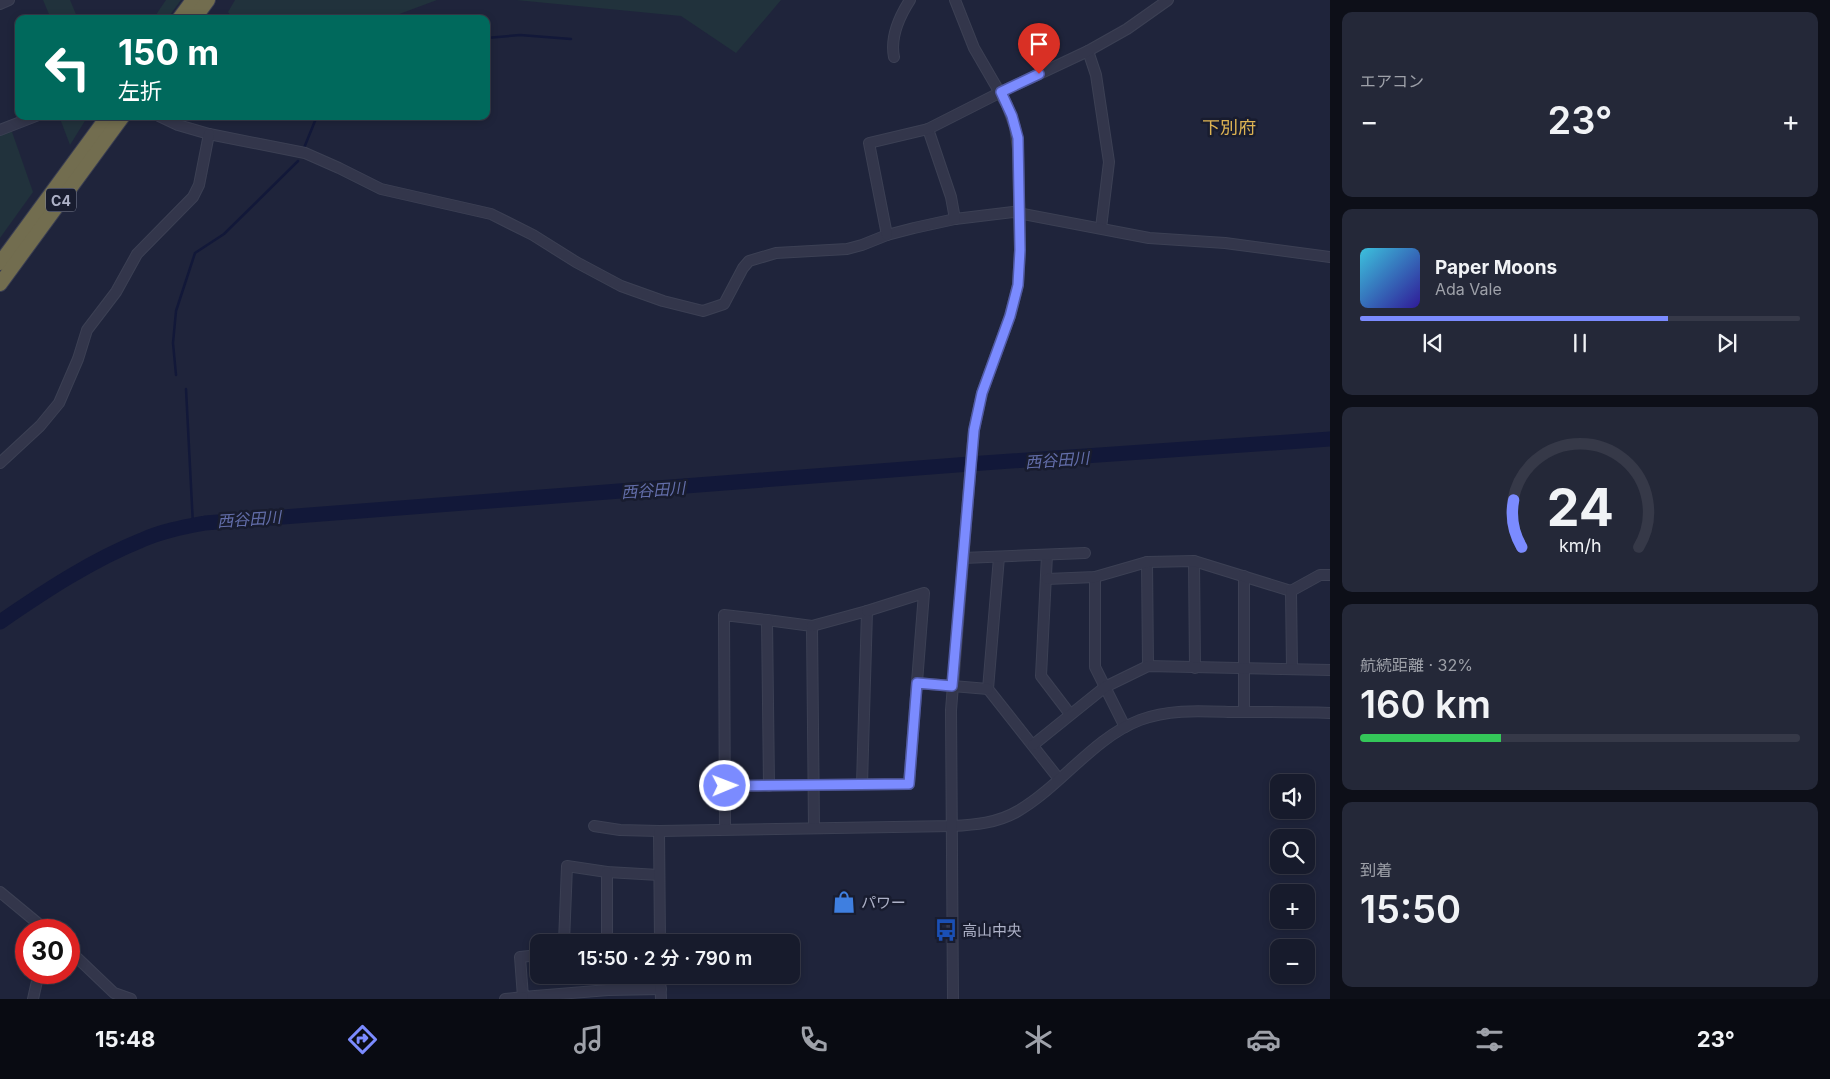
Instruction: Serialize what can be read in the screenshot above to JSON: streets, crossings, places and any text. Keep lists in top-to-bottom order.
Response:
{
  "streets": {
    "highway": ["C4"]
  },
  "districts": ["下別府"],
  "water": ["西谷田川"],
  "places": {
    "shop": ["パワー"],
    "bus stop": ["高山中央"]
  },
  "page": {
    "tile": [
      "エアコン",
      ["航続距離 · 32%", "160 km"],
      ["到着", "15:50"]
    ],
    "turn": ["150 m", "左折"],
    "heat": ["−", "23°", "+"],
    "song": ["Paper Moons", "Ada Vale"],
    "map_buttons": ["+", "−"],
    "limit": "30",
    "trip": "15:50 · 2 分 · 790 m",
    "tabs": ["15:48", "23°"],
    "gauge": ["24", "km/h"]
  }
}
